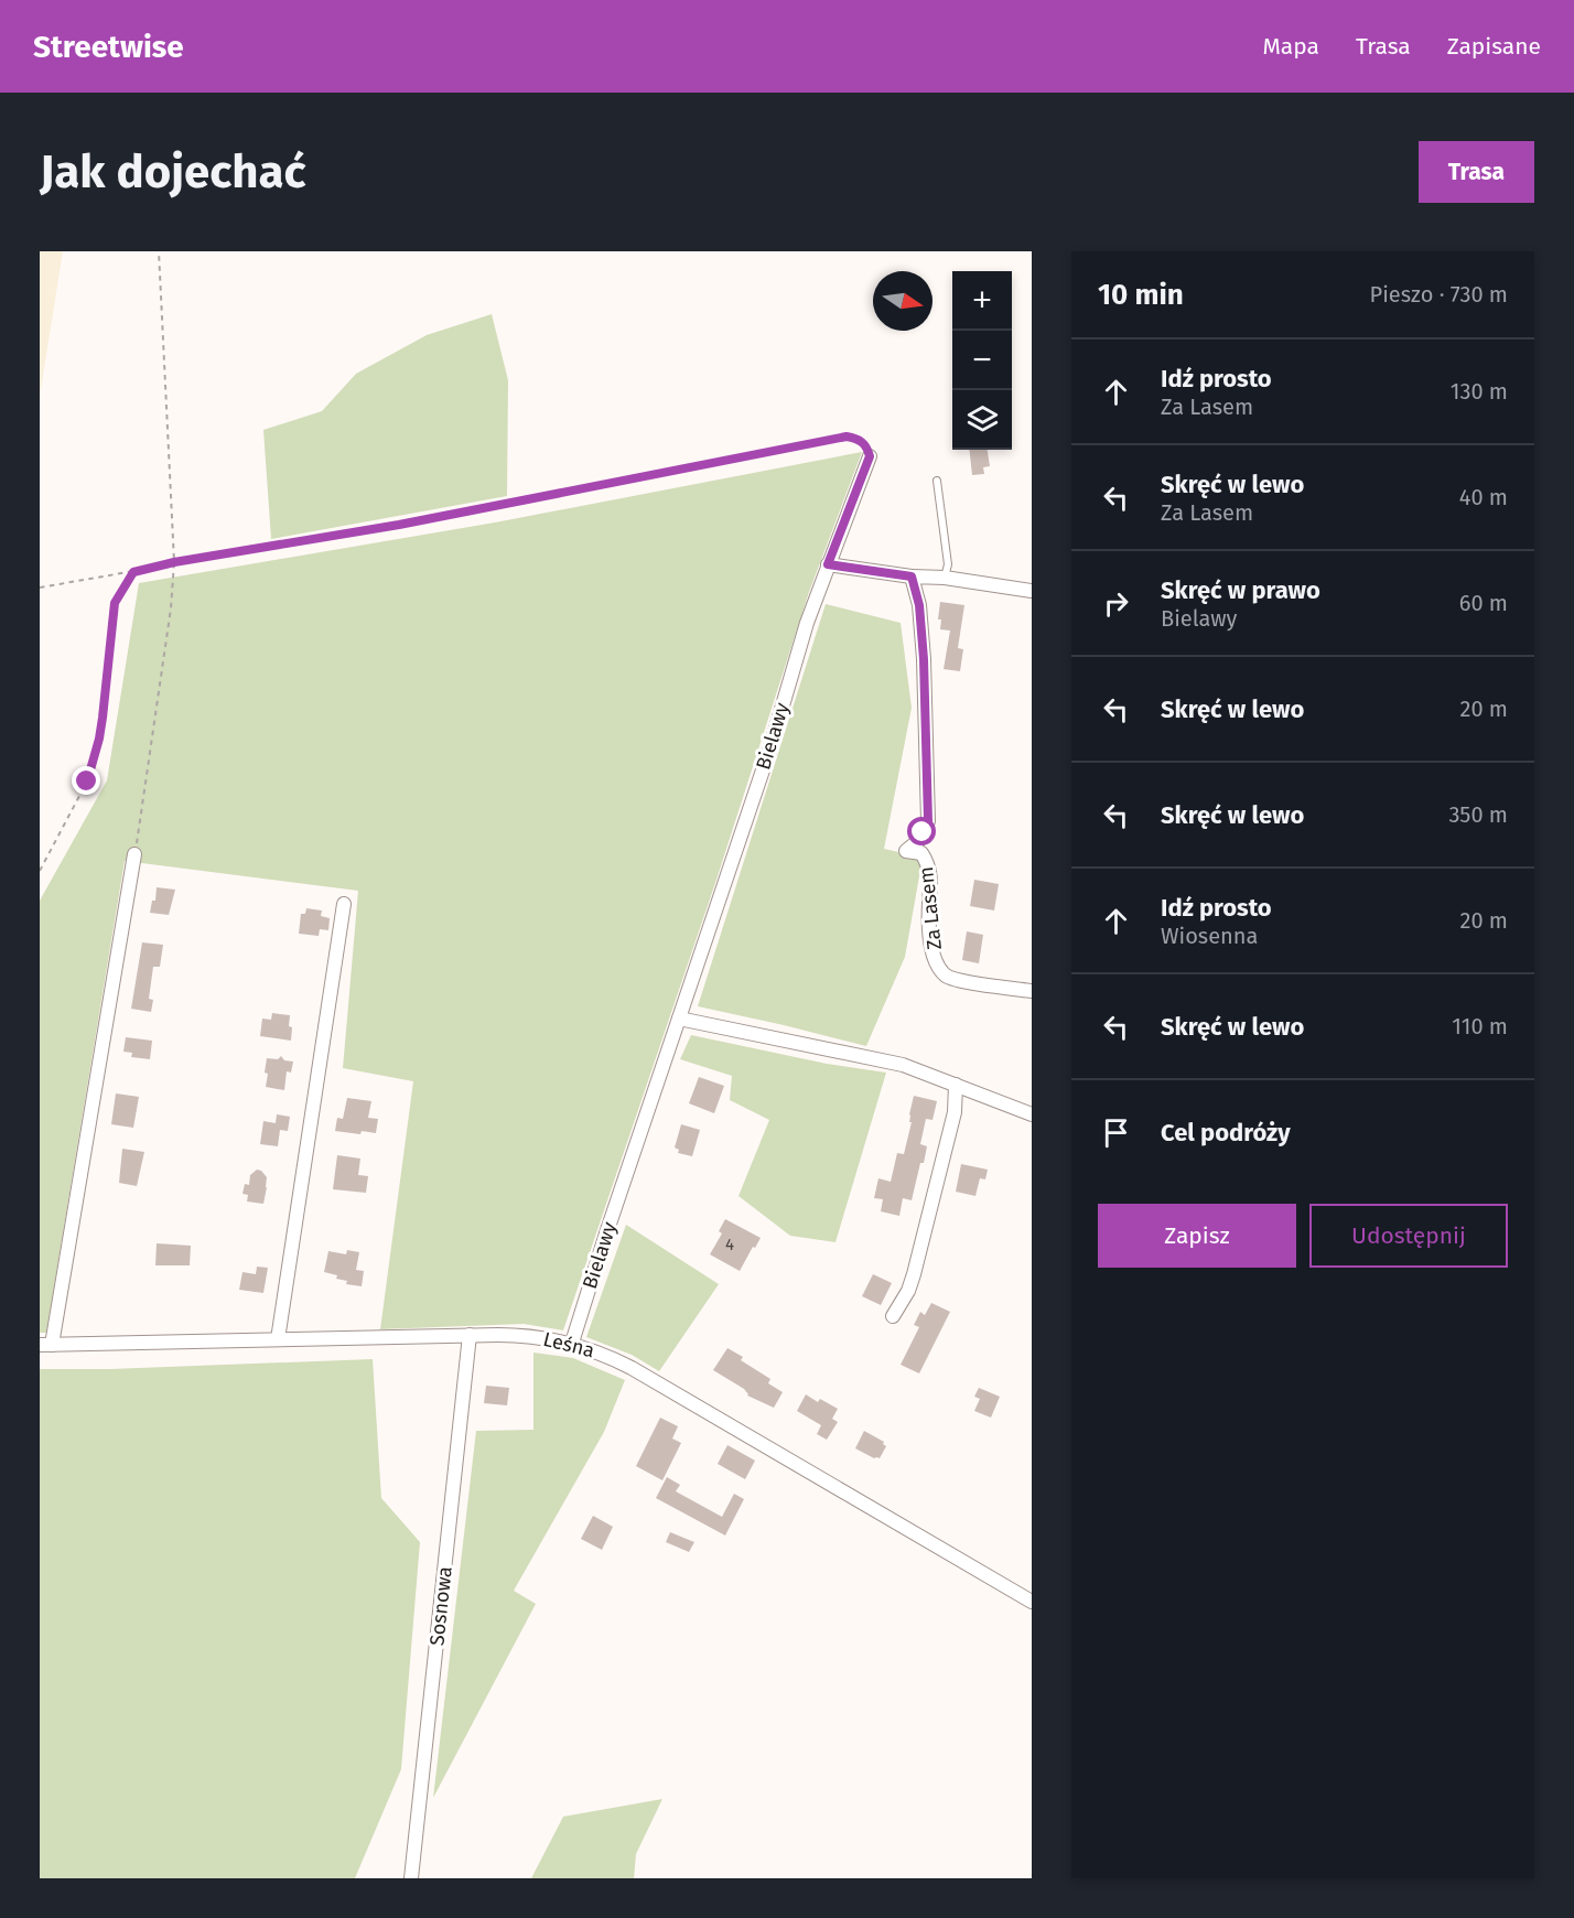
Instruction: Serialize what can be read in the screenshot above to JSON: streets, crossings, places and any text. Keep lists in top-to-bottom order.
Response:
{
  "streets": {
    "street": [
      "Bielawy",
      "Za Lasem",
      "Leśna",
      "Sosnowa"
    ]
  },
  "crossings": [
    ["Bielawy", "Leśna"],
    ["Leśna", "Sosnowa"]
  ],
  "house_numbers": ["4"],
  "north": "right",
  "page": {
    "header": "Streetwise",
    "nav": ["Mapa", "Trasa", "Zapisane"],
    "buttons": [
      "Trasa",
      ["Zapisz", "Udostępnij"]
    ],
    "title": "Jak dojechać",
    "heading": ["10 min", "Pieszo · 730 m"],
    "map_buttons": ["+", "−"],
    "list": [
      ["Idź prosto", "Za Lasem", "130 m"],
      ["Skręć w lewo", "Za Lasem", "40 m"],
      ["Skręć w prawo", "Bielawy", "60 m"],
      ["Skręć w lewo", "20 m"],
      ["Skręć w lewo", "350 m"],
      ["Idź prosto", "Wiosenna", "20 m"],
      ["Skręć w lewo", "110 m"],
      "Cel podróży"
    ]
  }
}
